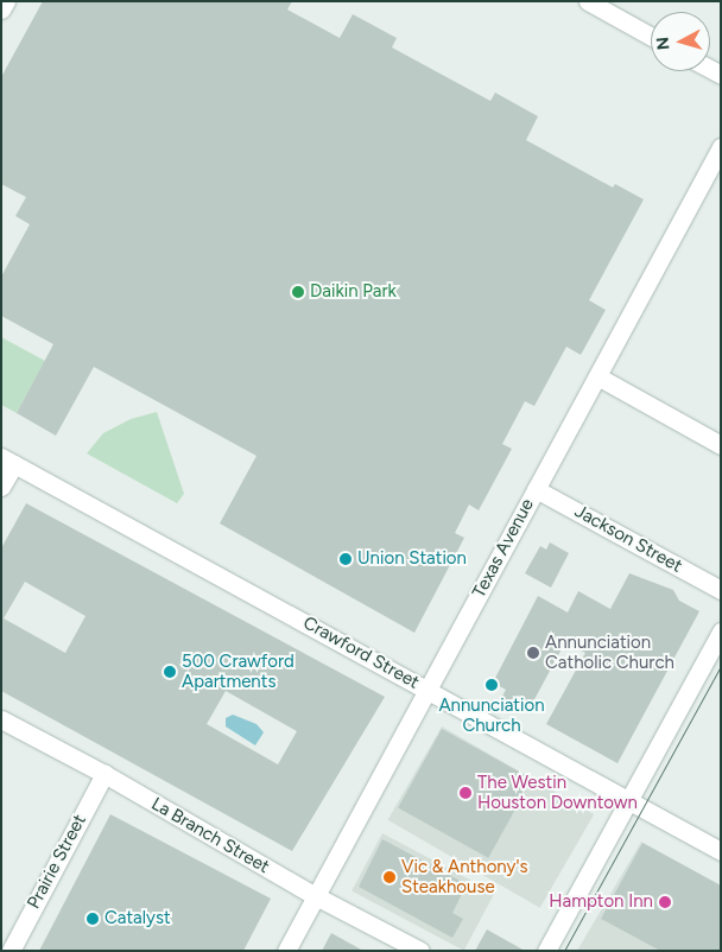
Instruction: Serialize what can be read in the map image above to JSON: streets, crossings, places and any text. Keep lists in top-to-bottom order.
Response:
{
  "streets": {
    "street": [
      "Jackson Street",
      "Texas Avenue",
      "Crawford Street",
      "La Branch Street",
      "Prairie Street"
    ]
  },
  "crossings": [
    ["Jackson Street", "Texas Avenue"],
    ["Texas Avenue", "Crawford Street"],
    ["Texas Avenue", "La Branch Street"],
    ["La Branch Street", "Prairie Street"]
  ],
  "places": [
    "Daikin Park",
    "Union Station",
    "Annunciation Catholic Church",
    "500 Crawford Apartments",
    "Annunciation Church",
    "The Westin Houston Downtown",
    "Vic & Anthony's Steakhouse",
    "Hampton Inn",
    "Catalyst"
  ],
  "north": "left"
}
